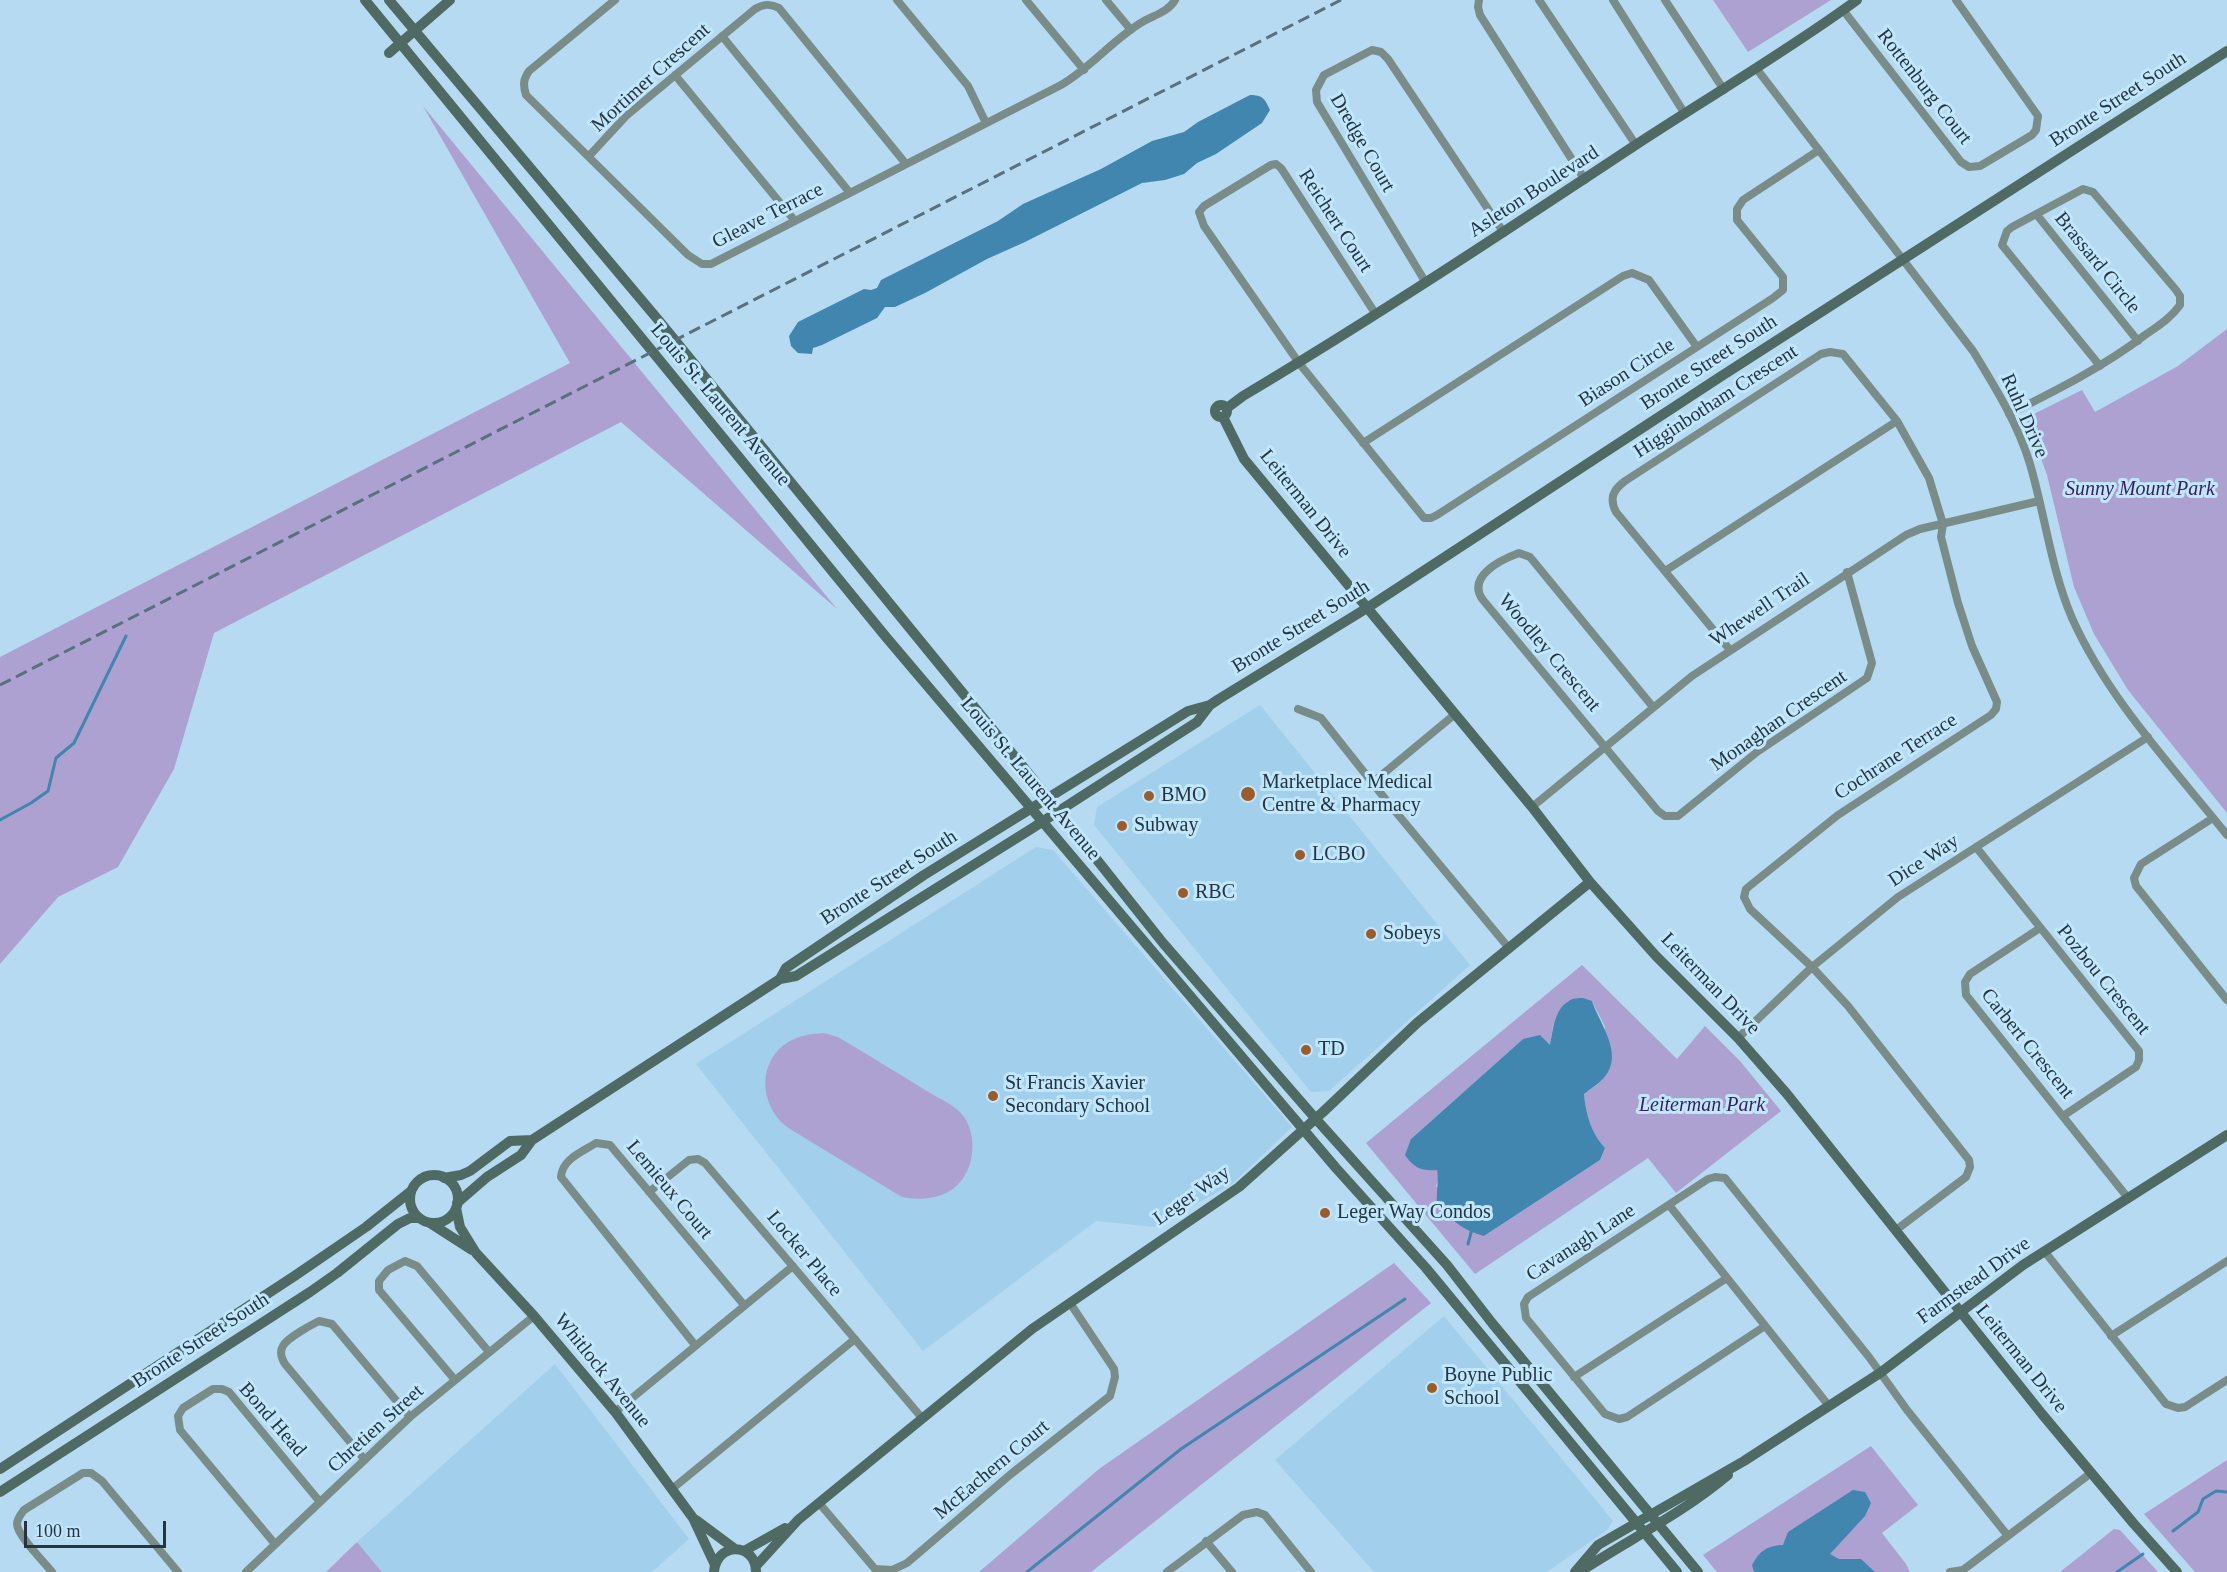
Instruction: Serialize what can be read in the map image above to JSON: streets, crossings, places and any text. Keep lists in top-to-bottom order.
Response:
{
  "streets": {
    "main road": [
      "Bronte Street South",
      "Asleton Boulevard",
      "Louis St. Laurent Avenue",
      "Leiterman Drive",
      "Leger Way",
      "Farmstead Drive",
      "Whitlock Avenue"
    ],
    "street": [
      "Mortimer Crescent",
      "Rottenburg Court",
      "Dredge Court",
      "Gleave Terrace",
      "Reichert Court",
      "Brassard Circle",
      "Biason Circle",
      "Higginbotham Crescent",
      "Ruhl Drive",
      "Whewell Trail",
      "Woodley Crescent",
      "Monaghan Crescent",
      "Cochrane Terrace",
      "Dice Way",
      "Pozbou Crescent",
      "Carbert Crescent",
      "Lemieux Court",
      "Cavanagh Lane",
      "Locker Place",
      "Bond Head",
      "Chretien Street",
      "McEachern Court"
    ]
  },
  "crossings": [
    ["Mortimer Crescent", "Gleave Terrace"],
    ["Rottenburg Court", "Asleton Boulevard"],
    ["Bronte Street South", "Louis St. Laurent Avenue"],
    ["Bronte Street South", "Ruhl Drive"],
    ["Bronte Street South", "Leiterman Drive"],
    ["Bronte Street South", "Whitlock Avenue"],
    ["Dredge Court", "Asleton Boulevard"],
    ["Asleton Boulevard", "Reichert Court"],
    ["Asleton Boulevard", "Biason Circle"],
    ["Asleton Boulevard", "Ruhl Drive"],
    ["Asleton Boulevard", "Leiterman Drive"],
    ["Reichert Court", "Biason Circle"],
    ["Brassard Circle", "Ruhl Drive"],
    ["Higginbotham Crescent", "Whewell Trail"],
    ["Higginbotham Crescent", "Cochrane Terrace"],
    ["Louis St. Laurent Avenue", "Leger Way"],
    ["Louis St. Laurent Avenue", "Farmstead Drive"],
    ["Ruhl Drive", "Whewell Trail"],
    ["Ruhl Drive", "Dice Way"],
    ["Leiterman Drive", "Whewell Trail"],
    ["Leiterman Drive", "Dice Way"],
    ["Leiterman Drive", "Leger Way"],
    ["Leiterman Drive", "Farmstead Drive"],
    ["Whewell Trail", "Woodley Crescent"],
    ["Whewell Trail", "Monaghan Crescent"],
    ["Whewell Trail", "Cochrane Terrace"],
    ["Woodley Crescent", "Monaghan Crescent"],
    ["Cochrane Terrace", "Dice Way"],
    ["Dice Way", "Pozbou Crescent"],
    ["Pozbou Crescent", "Carbert Crescent"],
    ["Carbert Crescent", "Farmstead Drive"],
    ["Lemieux Court", "Locker Place"],
    ["Leger Way", "Locker Place"],
    ["Leger Way", "Whitlock Avenue"],
    ["Leger Way", "McEachern Court"],
    ["Cavanagh Lane", "Farmstead Drive"],
    ["Whitlock Avenue", "Chretien Street"],
    ["Bond Head", "Chretien Street"]
  ],
  "parks": ["Sunny Mount Park", "Leiterman Park"],
  "places": [
    "Marketplace Medical Centre & Pharmacy",
    "BMO",
    "Subway",
    "LCBO",
    "RBC",
    "Sobeys",
    "TD",
    "St Francis Xavier Secondary School",
    "Leger Way Condos",
    "Boyne Public School"
  ],
  "scale_bar": "100 m"
}
